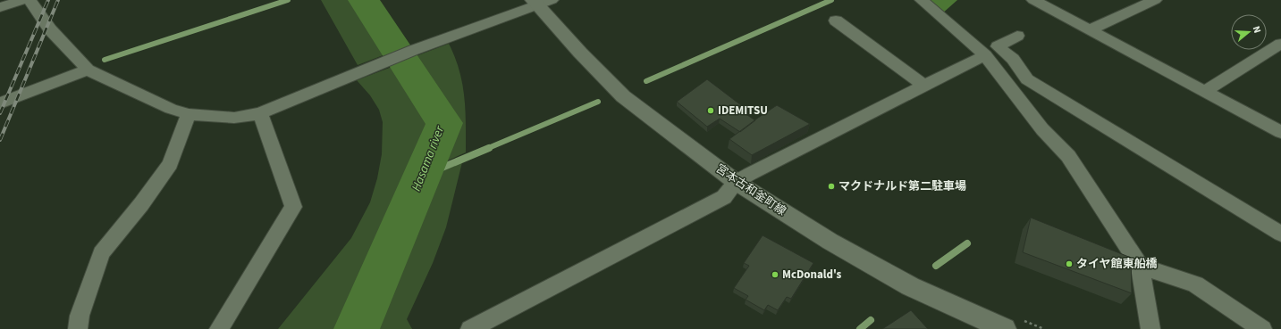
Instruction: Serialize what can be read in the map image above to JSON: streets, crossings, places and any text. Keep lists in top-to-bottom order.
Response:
{
  "streets": {
    "street": ["宮本古和釜町線"]
  },
  "water": ["Hasama river"],
  "places": [
    "IDEMITSU",
    "マクドナルド第二駐車場",
    "タイヤ館東船橋",
    "McDonald's"
  ],
  "north": "right"
}
